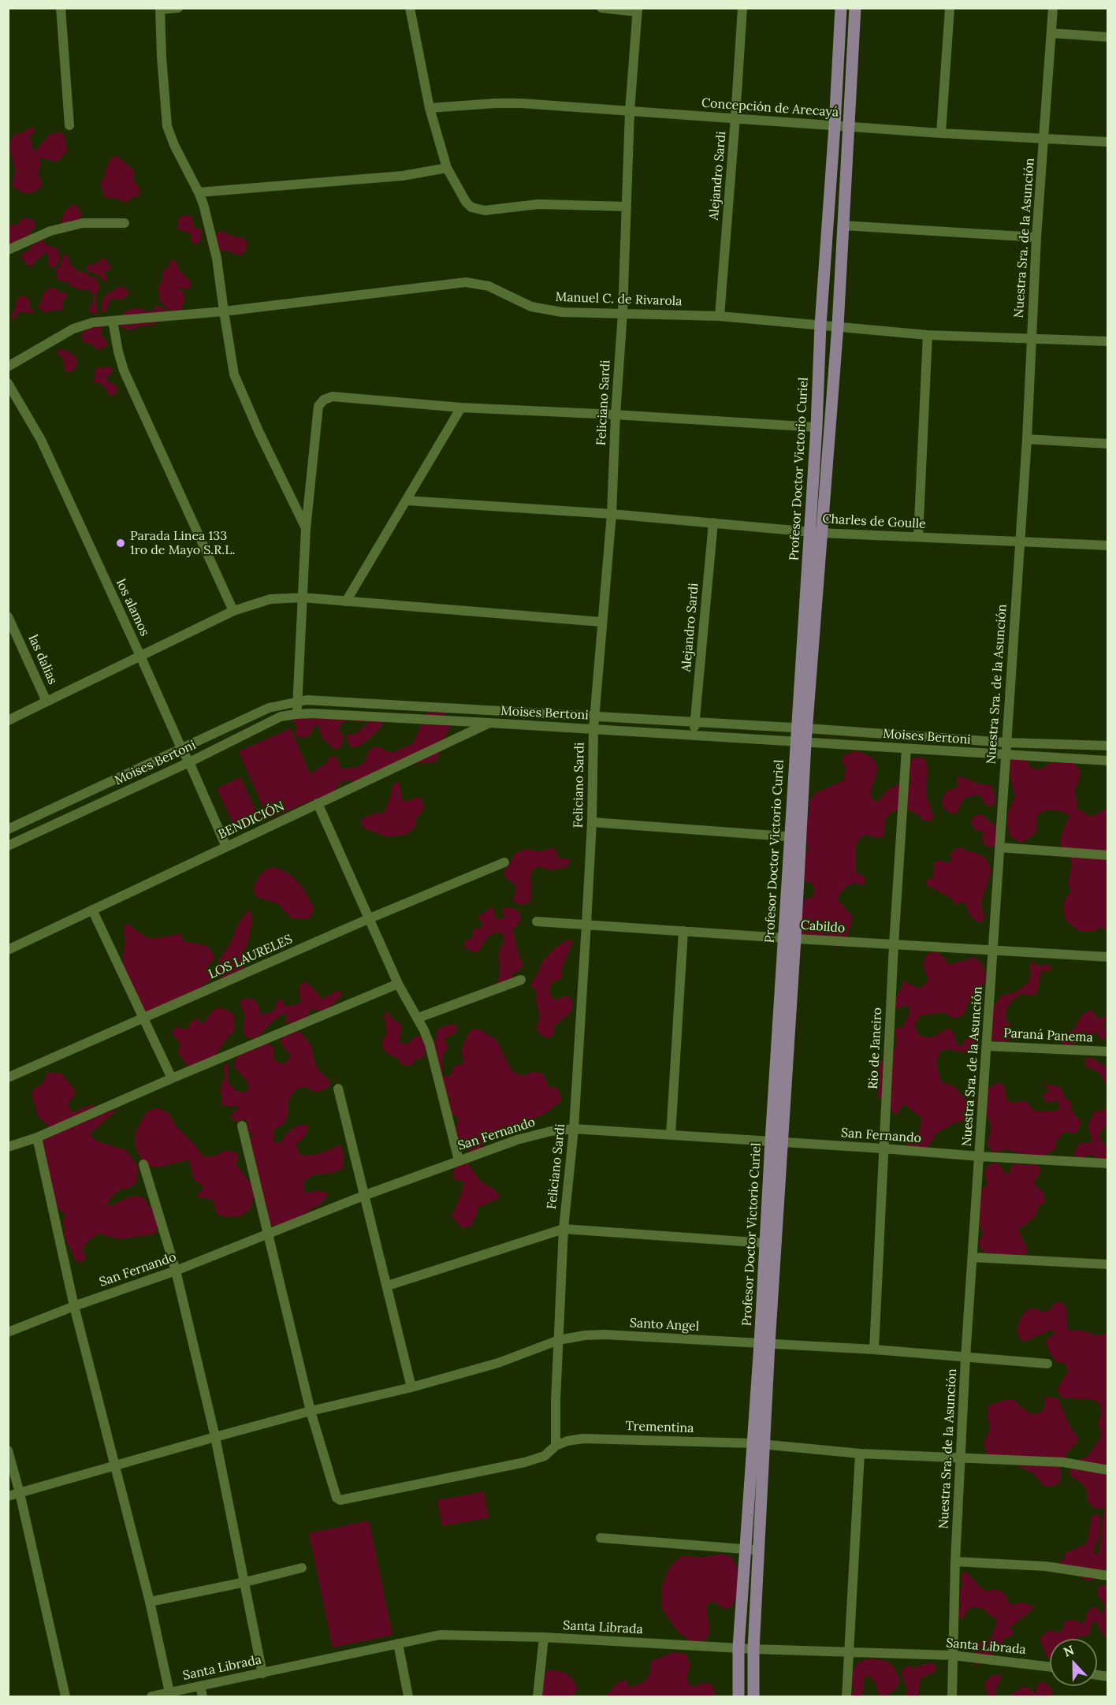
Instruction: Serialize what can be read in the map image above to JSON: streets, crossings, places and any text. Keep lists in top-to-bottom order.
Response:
{
  "streets": {
    "main road": ["Profesor Doctor Victorio Curiel"],
    "street": [
      "Concepción de Arecayá",
      "Alejandro Sardi",
      "Nuestra Sra. de la Asunción",
      "Manuel C. de Rivarola",
      "Feliciano Sardi",
      "Charles de Goulle",
      "los alamos",
      "las dalias",
      "Moises Bertoni",
      "BENDICIÓN",
      "Cabildo",
      "LOS LAURELES",
      "Paraná Panema",
      "Rio de Janeiro",
      "San Fernando",
      "Santo Angel",
      "Trementina",
      "Santa Librada"
    ]
  },
  "crossings": [
    ["Concepción de Arecayá", "Alejandro Sardi"],
    ["Concepción de Arecayá", "Nuestra Sra. de la Asunción"],
    ["Concepción de Arecayá", "Feliciano Sardi"],
    ["Concepción de Arecayá", "Profesor Doctor Victorio Curiel"],
    ["Alejandro Sardi", "Manuel C. de Rivarola"],
    ["Alejandro Sardi", "Charles de Goulle"],
    ["Alejandro Sardi", "Moises Bertoni"],
    ["Nuestra Sra. de la Asunción", "Charles de Goulle"],
    ["Nuestra Sra. de la Asunción", "Moises Bertoni"],
    ["Nuestra Sra. de la Asunción", "Cabildo"],
    ["Nuestra Sra. de la Asunción", "Paraná Panema"],
    ["Nuestra Sra. de la Asunción", "San Fernando"],
    ["Nuestra Sra. de la Asunción", "Santo Angel"],
    ["Nuestra Sra. de la Asunción", "Trementina"],
    ["Nuestra Sra. de la Asunción", "Santa Librada"],
    ["Manuel C. de Rivarola", "Feliciano Sardi"],
    ["Manuel C. de Rivarola", "Profesor Doctor Victorio Curiel"],
    ["Feliciano Sardi", "Charles de Goulle"],
    ["Feliciano Sardi", "Moises Bertoni"],
    ["Feliciano Sardi", "Cabildo"],
    ["Feliciano Sardi", "San Fernando"],
    ["Feliciano Sardi", "Santo Angel"],
    ["Feliciano Sardi", "Trementina"],
    ["Profesor Doctor Victorio Curiel", "Charles de Goulle"],
    ["Profesor Doctor Victorio Curiel", "Moises Bertoni"],
    ["Profesor Doctor Victorio Curiel", "Cabildo"],
    ["Profesor Doctor Victorio Curiel", "San Fernando"],
    ["Profesor Doctor Victorio Curiel", "Santo Angel"],
    ["Profesor Doctor Victorio Curiel", "Trementina"],
    ["Profesor Doctor Victorio Curiel", "Santa Librada"],
    ["los alamos", "Moises Bertoni"],
    ["los alamos", "BENDICIÓN"],
    ["Moises Bertoni", "BENDICIÓN"],
    ["Moises Bertoni", "Rio de Janeiro"],
    ["Cabildo", "Rio de Janeiro"],
    ["Rio de Janeiro", "San Fernando"],
    ["Rio de Janeiro", "Santo Angel"],
    ["Santo Angel", "Trementina"]
  ],
  "places": ["Parada Linea 133 1ro de Mayo S.R.L."],
  "north": "top"
}
